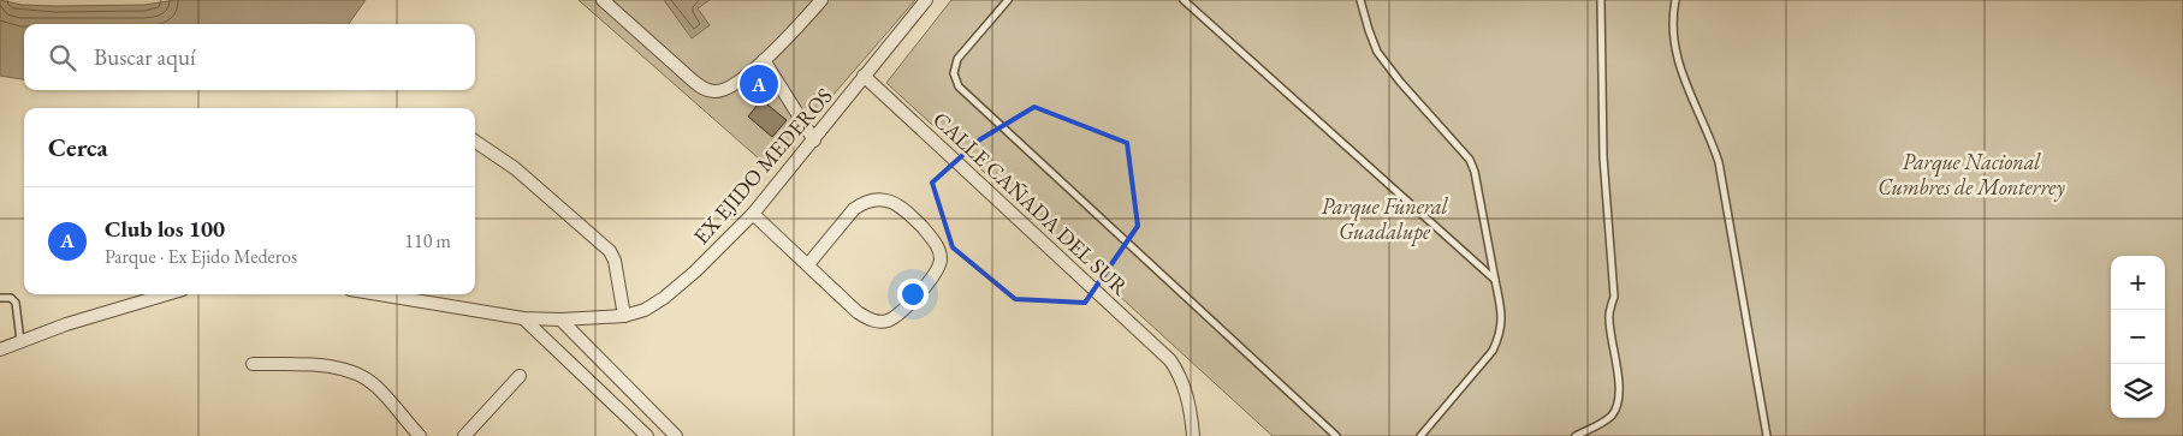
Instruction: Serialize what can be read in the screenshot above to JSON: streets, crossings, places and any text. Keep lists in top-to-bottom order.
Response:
{
  "streets": {
    "street": ["EX EJIDO MEDEROS", "CALLE CAÑADA DEL SUR"]
  },
  "crossings": [
    ["EX EJIDO MEDEROS", "CALLE CAÑADA DEL SUR"]
  ],
  "parks": ["Parque Nacional Cumbres de Monterrey", "Parque Funeral Guadalupe"],
  "page": {
    "search": "Buscar aquí",
    "pins": "A",
    "heading": "Cerca",
    "list": [
      {
        "mark": "A",
        "name": "Club los 100",
        "note": "Parque · Ex Ejido Mederos",
        "value": "110 m"
      }
    ],
    "map_buttons": ["+", "−"]
  }
}
